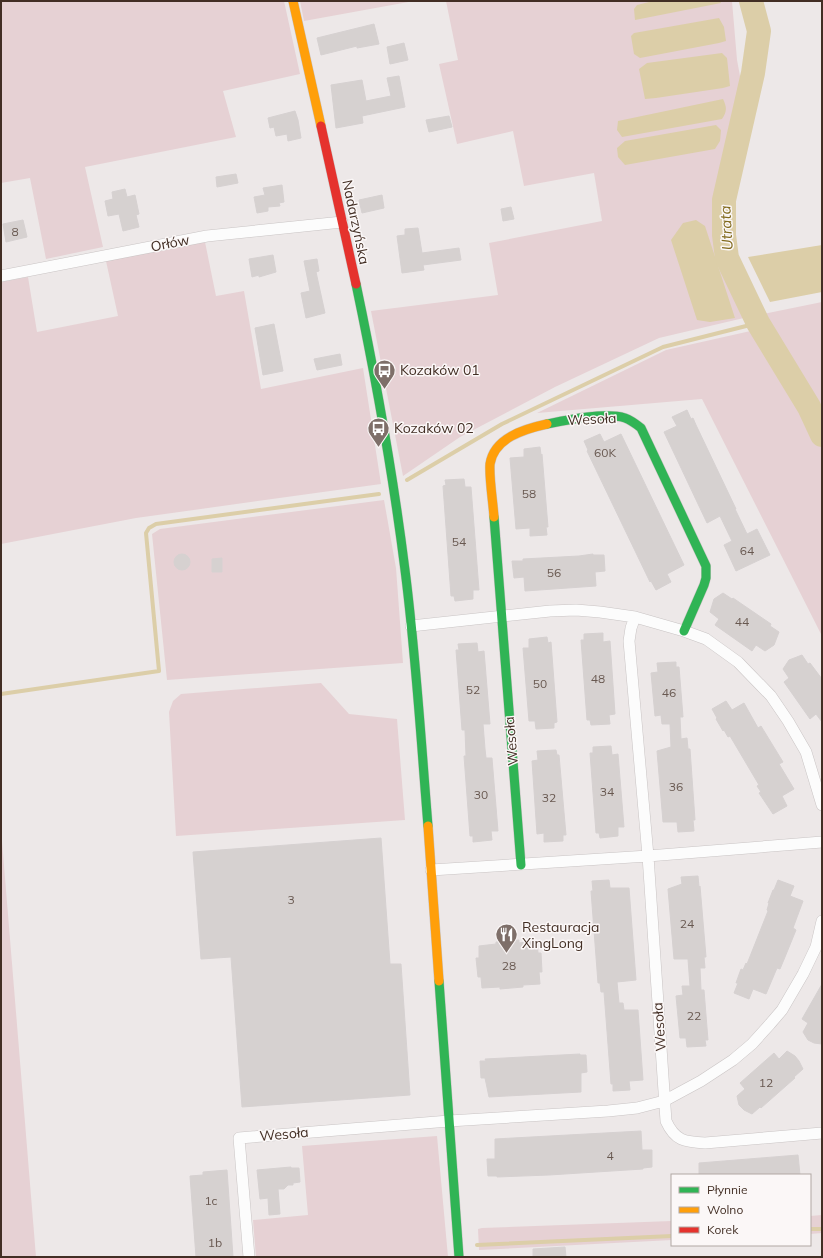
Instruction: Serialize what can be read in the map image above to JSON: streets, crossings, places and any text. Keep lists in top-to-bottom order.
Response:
{
  "streets": {
    "street": ["Nadarzyńska", "Orłów", "Wesoła"]
  },
  "crossings": [
    ["Nadarzyńska", "Orłów"]
  ],
  "water": ["Utrata"],
  "places": {
    "bus stop": ["Kozaków 01", "Kozaków 02"],
    "restaurant": ["Restauracja XingLong"]
  },
  "house_numbers": [
    "8",
    "60K",
    "58",
    "54",
    "64",
    "56",
    "44",
    "48",
    "50",
    "52",
    "46",
    "36",
    "34",
    "30",
    "32",
    "3",
    "24",
    "28",
    "22",
    "12",
    "4",
    "1c",
    "1b"
  ],
  "legend": ["Płynnie", "Wolno", "Korek"]
}
